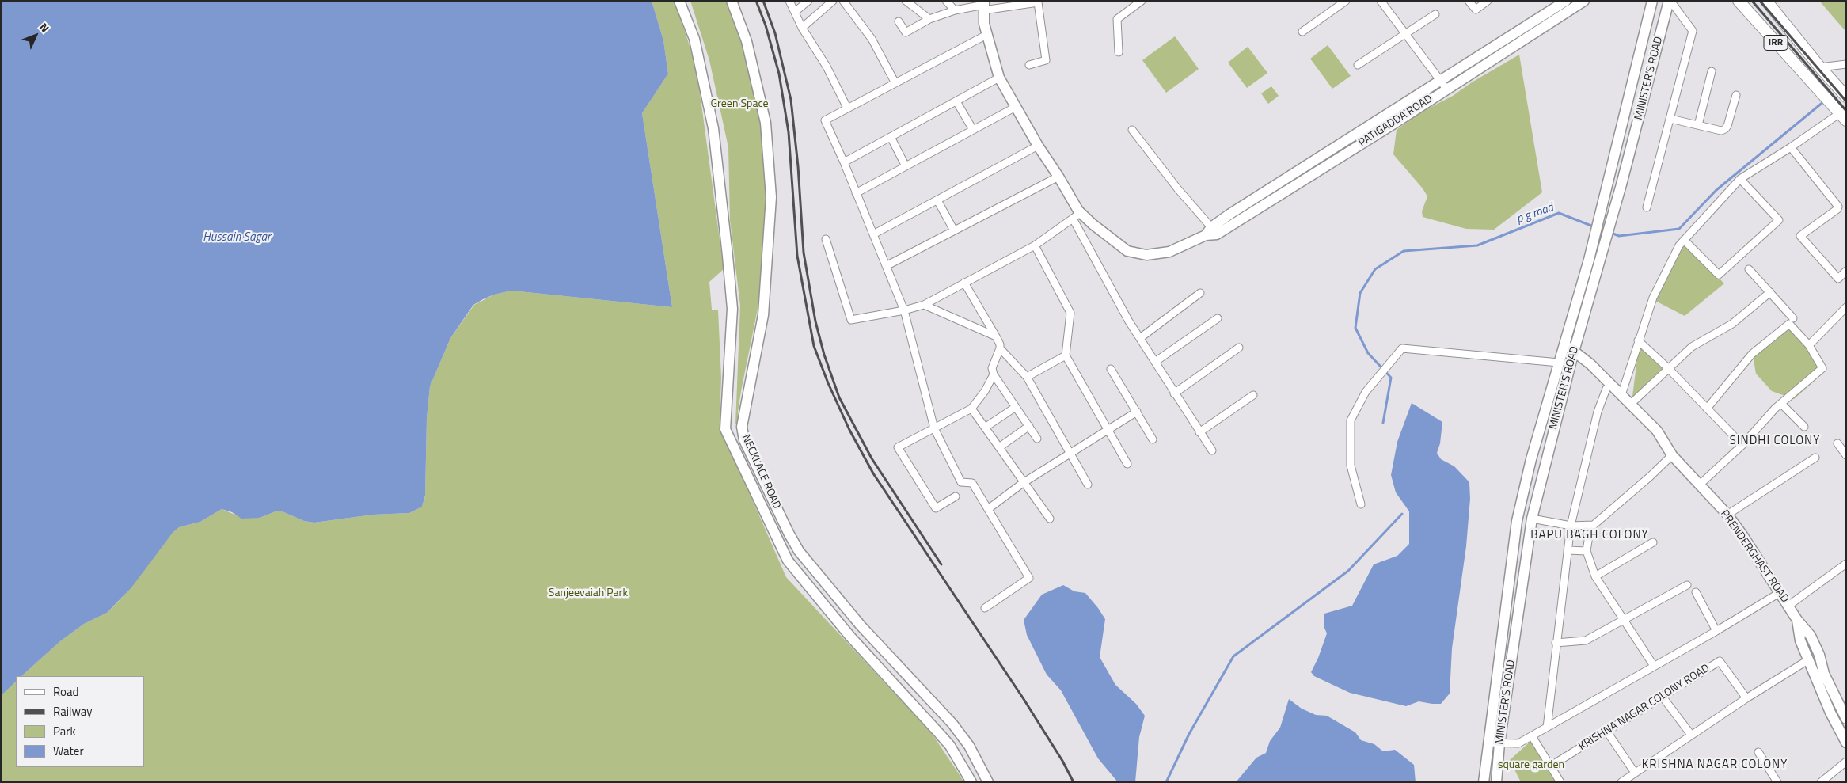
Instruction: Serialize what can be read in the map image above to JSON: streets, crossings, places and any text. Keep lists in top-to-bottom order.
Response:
{
  "streets": {
    "main road": [
      "IRR",
      "MINISTER'S ROAD",
      "PATIGADDA ROAD",
      "NECKLACE ROAD",
      "PRENDERGHAST ROAD"
    ],
    "street": ["KRISHNA NAGAR COLONY ROAD"]
  },
  "crossings": [
    ["MINISTER'S ROAD", "PRENDERGHAST ROAD"]
  ],
  "districts": ["SINDHI COLONY", "BAPU BAGH COLONY", "KRISHNA NAGAR COLONY"],
  "water": ["p g road", "Hussain Sagar"],
  "parks": ["Green Space", "Sanjeevaiah Park", "square garden"],
  "legend": [
    "Road",
    "Railway",
    "Park",
    "Water"
  ],
  "north": "top right"
}
